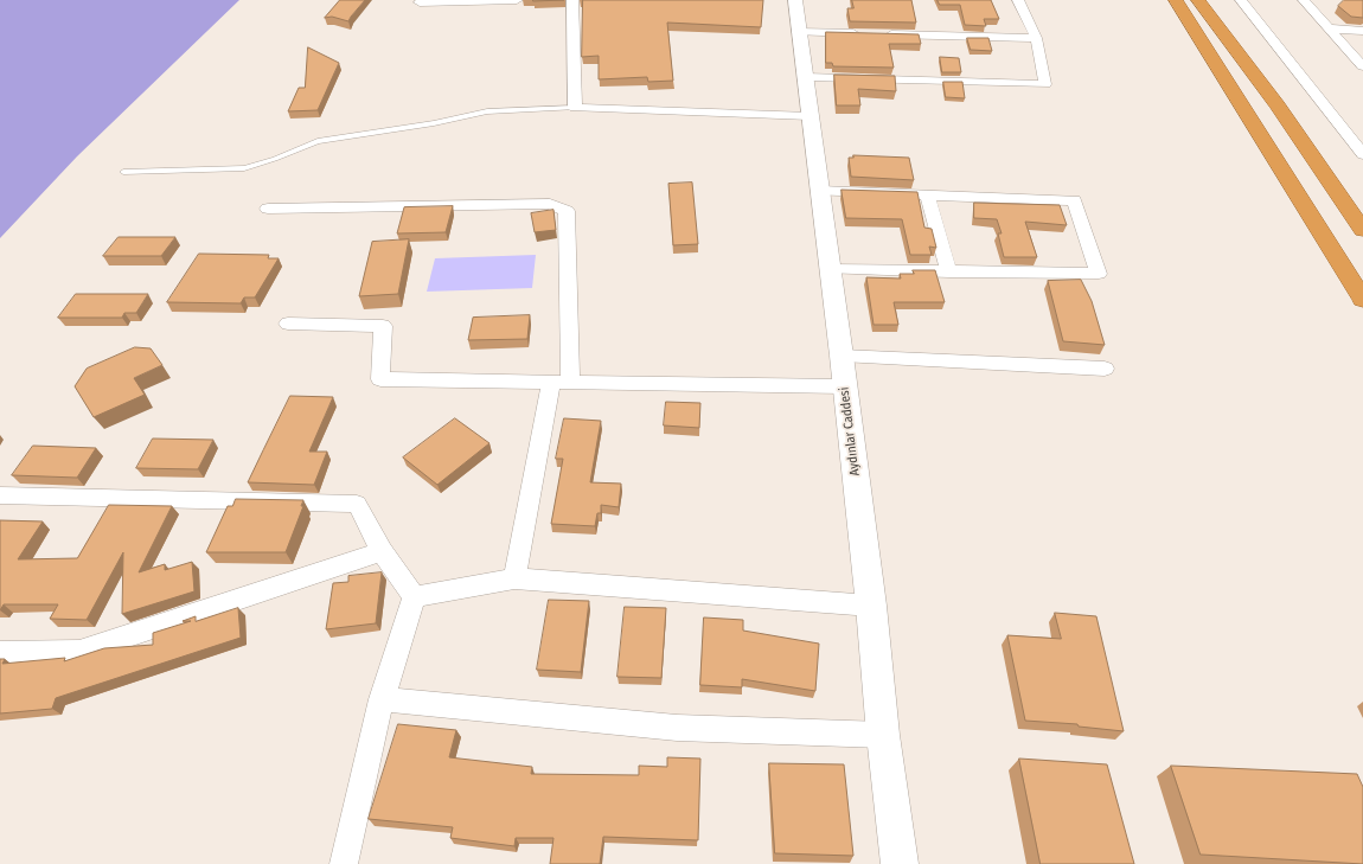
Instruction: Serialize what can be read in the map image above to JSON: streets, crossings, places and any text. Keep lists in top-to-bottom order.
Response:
{
  "streets": {
    "street": ["Aydınlar Caddesi"]
  }
}
